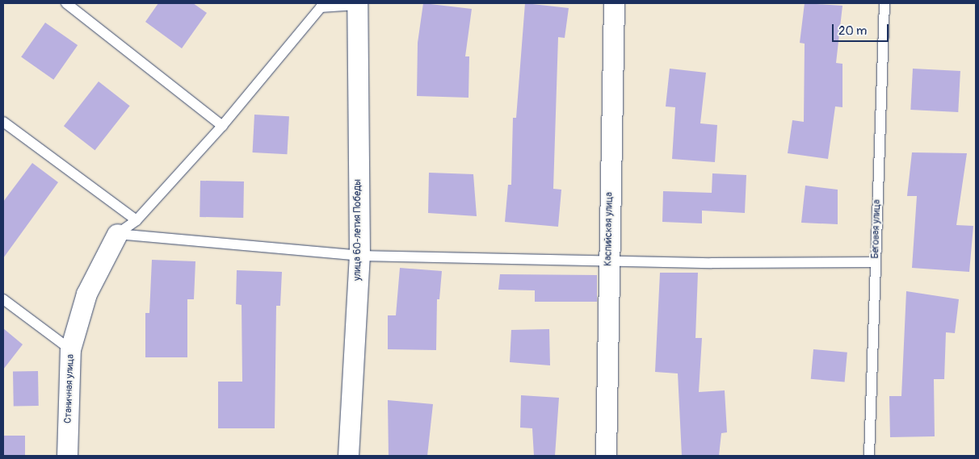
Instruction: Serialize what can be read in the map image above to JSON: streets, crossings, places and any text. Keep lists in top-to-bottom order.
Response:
{
  "streets": {
    "street": ["Каспийская улица", "улица 60-летия Победы", "Станичная улица"],
    "lane": ["Беговая улица"]
  },
  "scale_bar": "20 m"
}
